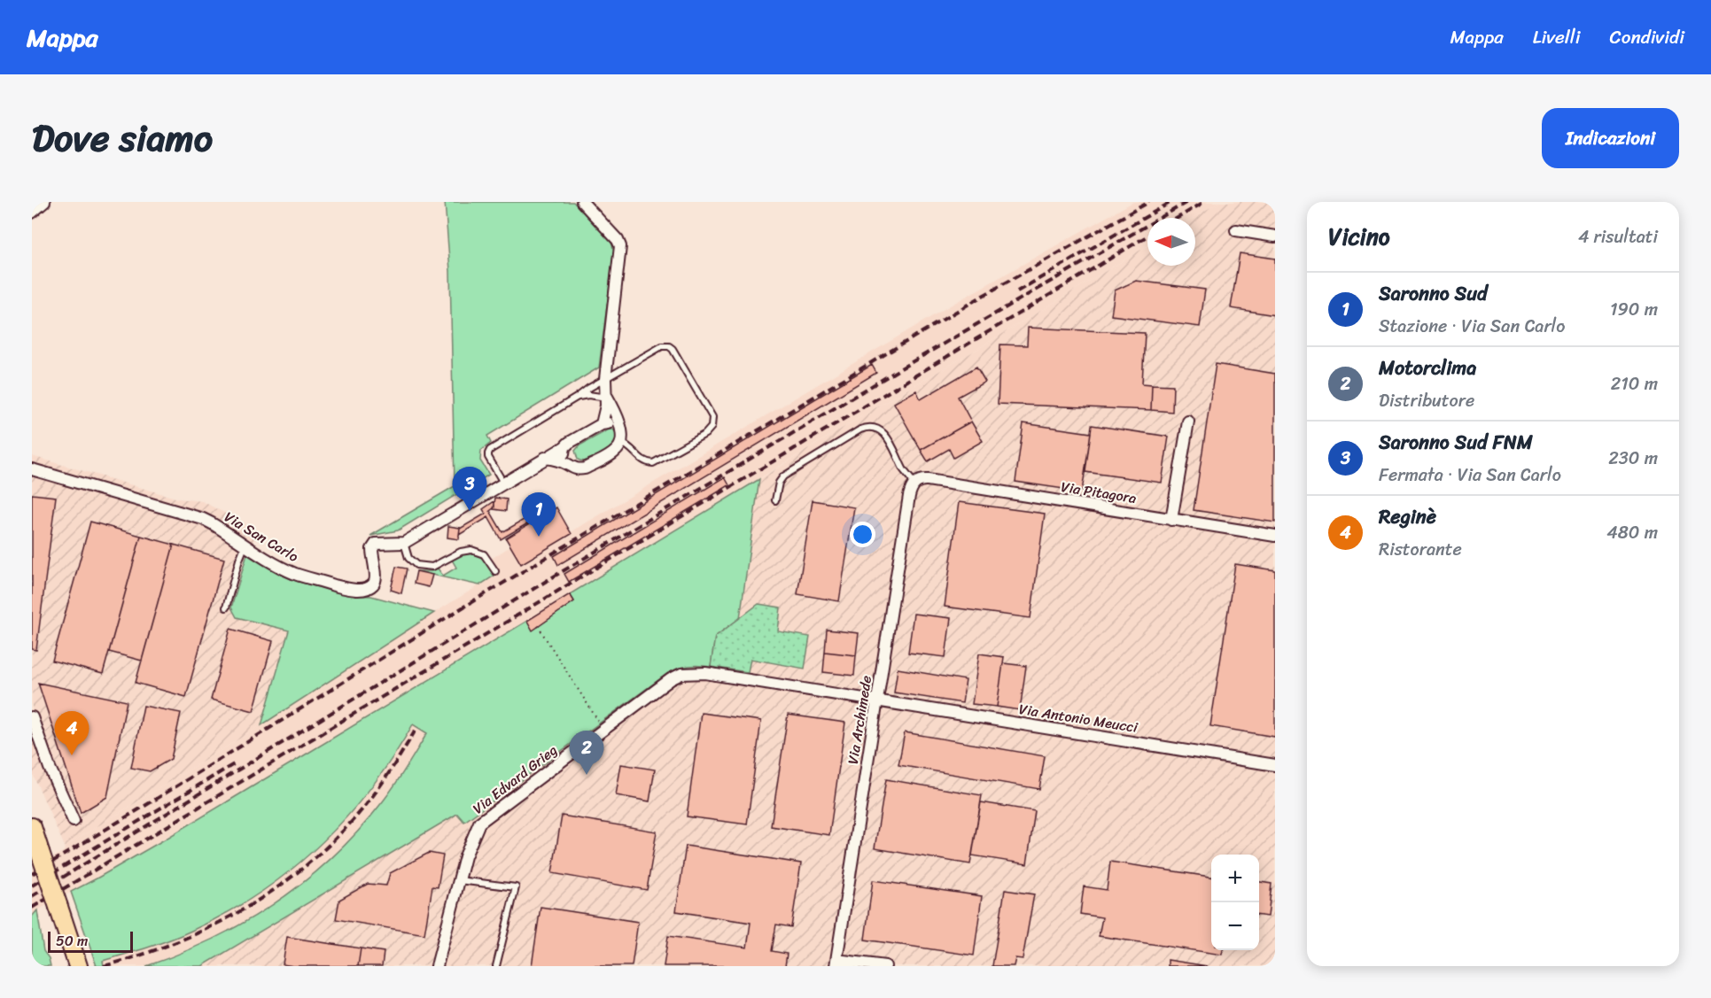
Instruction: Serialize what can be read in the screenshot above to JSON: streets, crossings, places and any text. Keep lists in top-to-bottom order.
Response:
{
  "streets": {
    "street": [
      "Via Pitagora",
      "Via San Carlo",
      "Via Antonio Meucci",
      "Via Archimede",
      "Via Edvard Grieg"
    ]
  },
  "crossings": [
    ["Via Pitagora", "Via Archimede"],
    ["Via Antonio Meucci", "Via Archimede"],
    ["Via Antonio Meucci", "Via Edvard Grieg"],
    ["Via Archimede", "Via Edvard Grieg"]
  ],
  "scale_bar": "50 m",
  "north": "left",
  "page": {
    "header": "Mappa",
    "nav": ["Mappa", "Livelli", "Condividi"],
    "title": "Dove siamo",
    "buttons": "Indicazioni",
    "heading": ["Vicino", "4 risultati"],
    "list": [
      {
        "mark": "1",
        "name": "Saronno Sud",
        "note": "Stazione · Via San Carlo",
        "value": "190 m"
      },
      {
        "mark": "2",
        "name": "Motorclima",
        "note": "Distributore",
        "value": "210 m"
      },
      {
        "mark": "3",
        "name": "Saronno Sud FNM",
        "note": "Fermata · Via San Carlo",
        "value": "230 m"
      },
      {
        "mark": "4",
        "name": "Reginè",
        "note": "Ristorante",
        "value": "480 m"
      }
    ],
    "pins": [
      "3",
      "1",
      "4",
      "2"
    ],
    "map_buttons": ["+", "−"],
    "scale": "50 m"
  }
}
